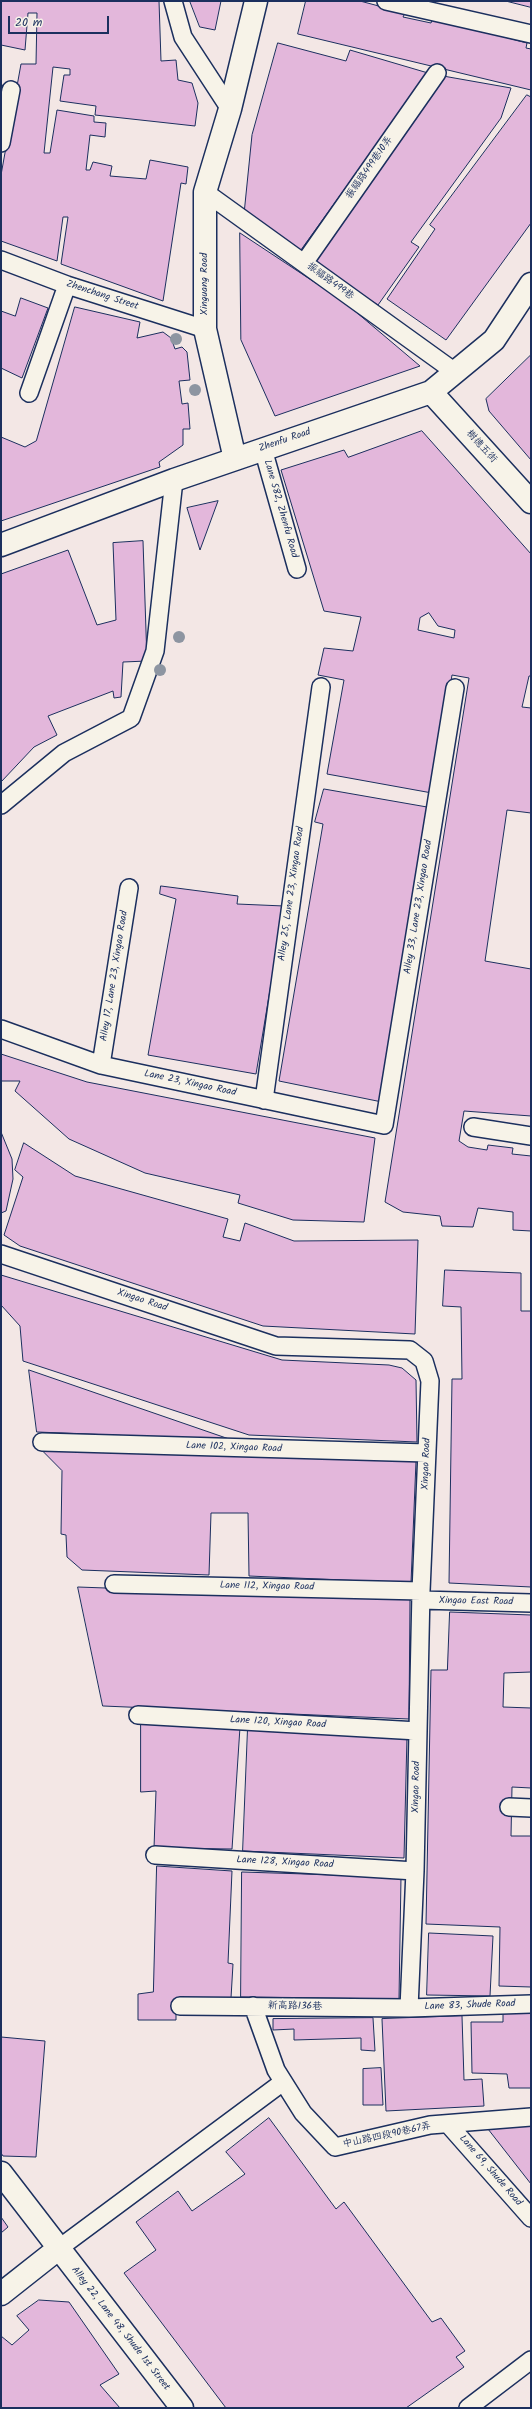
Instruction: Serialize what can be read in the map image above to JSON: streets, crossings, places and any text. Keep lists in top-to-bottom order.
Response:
{
  "streets": {
    "street": [
      "Xinguang Road",
      "Zhenfu Road",
      "樹德五街",
      "Alley 22, Lane 48, Shude 1st Street"
    ],
    "lane": [
      "振福路499巷10弄",
      "振福路499巷",
      "Zhenchang Street",
      "Lane 582, Zhenfu Road",
      "Alley 25, Lane 23, Xingao Road",
      "Alley 33, Lane 23, Xingao Road",
      "Alley 17, Lane 23, Xingao Road",
      "Lane 23, Xingao Road",
      "Xingao Road",
      "Lane 102, Xingao Road",
      "Lane 112, Xingao Road",
      "Xingao East Road",
      "Lane 120, Xingao Road",
      "Lane 128, Xingao Road",
      "Lane 83, Shude Road",
      "新高路136巷",
      "中山路四段90巷67弄",
      "Lane 69, Shude Road"
    ]
  },
  "crossings": [
    ["振福路499巷10弄", "振福路499巷"],
    ["振福路499巷", "Xinguang Road"],
    ["振福路499巷", "Zhenfu Road"],
    ["Xinguang Road", "Zhenchang Street"],
    ["Xinguang Road", "Zhenfu Road"],
    ["Zhenfu Road", "樹德五街"],
    ["Zhenfu Road", "Lane 582, Zhenfu Road"],
    ["Alley 25, Lane 23, Xingao Road", "Lane 23, Xingao Road"],
    ["Alley 33, Lane 23, Xingao Road", "Lane 23, Xingao Road"],
    ["Alley 17, Lane 23, Xingao Road", "Lane 23, Xingao Road"],
    ["Xingao Road", "Lane 102, Xingao Road"],
    ["Xingao Road", "Lane 112, Xingao Road"],
    ["Xingao Road", "Xingao East Road"],
    ["Xingao Road", "Lane 120, Xingao Road"],
    ["Xingao Road", "Lane 128, Xingao Road"],
    ["Xingao Road", "Lane 83, Shude Road"],
    ["Xingao Road", "新高路136巷"],
    ["Lane 112, Xingao Road", "Xingao East Road"],
    ["Lane 83, Shude Road", "新高路136巷"],
    ["新高路136巷", "中山路四段90巷67弄"],
    ["中山路四段90巷67弄", "Lane 69, Shude Road"]
  ],
  "scale_bar": "20 m"
}
